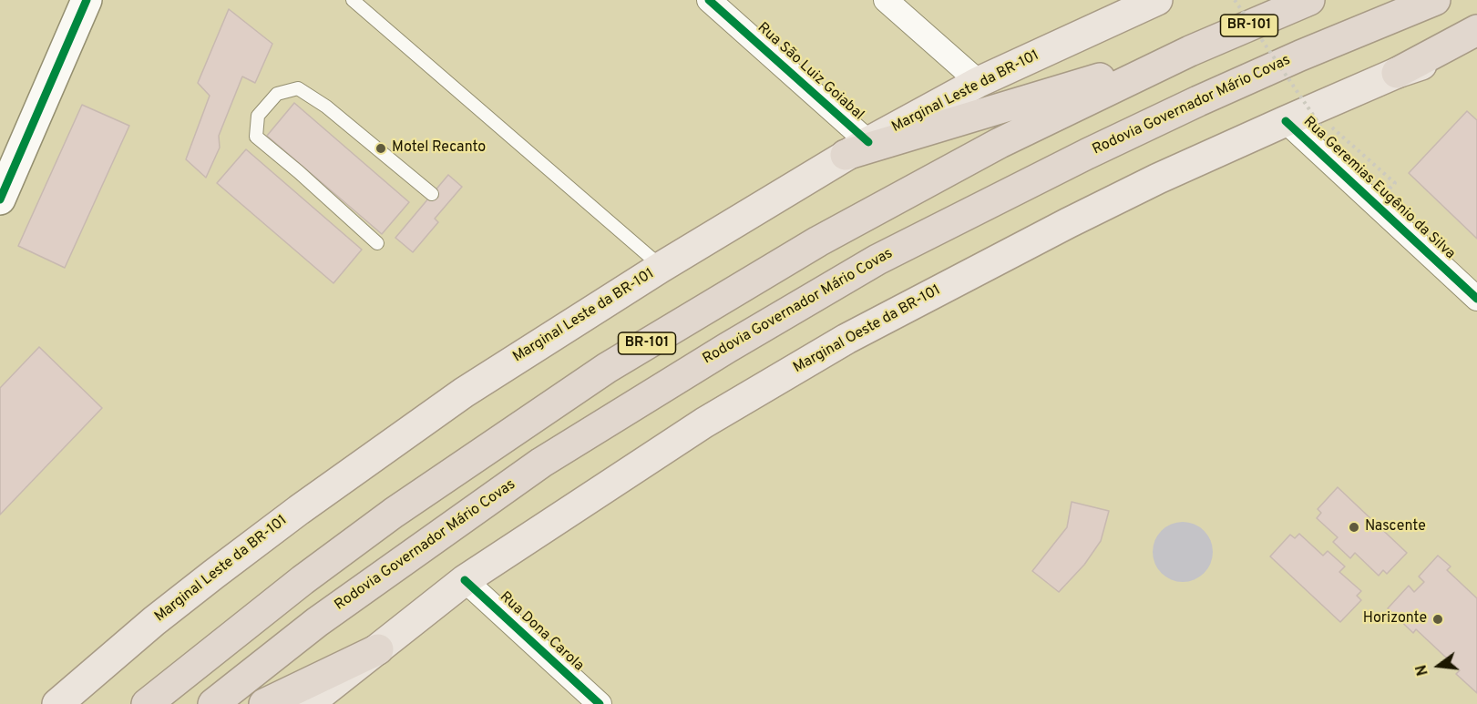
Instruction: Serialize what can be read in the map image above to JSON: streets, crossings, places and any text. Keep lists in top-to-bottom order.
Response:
{
  "streets": {
    "highway": ["BR-101", "Rodovia Governador Mário Covas"],
    "main road": ["Marginal Leste da BR-101", "Marginal Oeste da BR-101"],
    "street": ["Rua São Luiz Goiabal", "Rua Geremias Eugênio da Silva", "Rua Dona Carola"]
  },
  "crossings": [
    ["Rua São Luiz Goiabal", "Marginal Leste da BR-101"],
    ["Rua Geremias Eugênio da Silva", "Marginal Oeste da BR-101"],
    ["Marginal Oeste da BR-101", "Rua Dona Carola"]
  ],
  "places": ["Motel Recanto", "Nascente", "Horizonte"],
  "north": "left"
}
